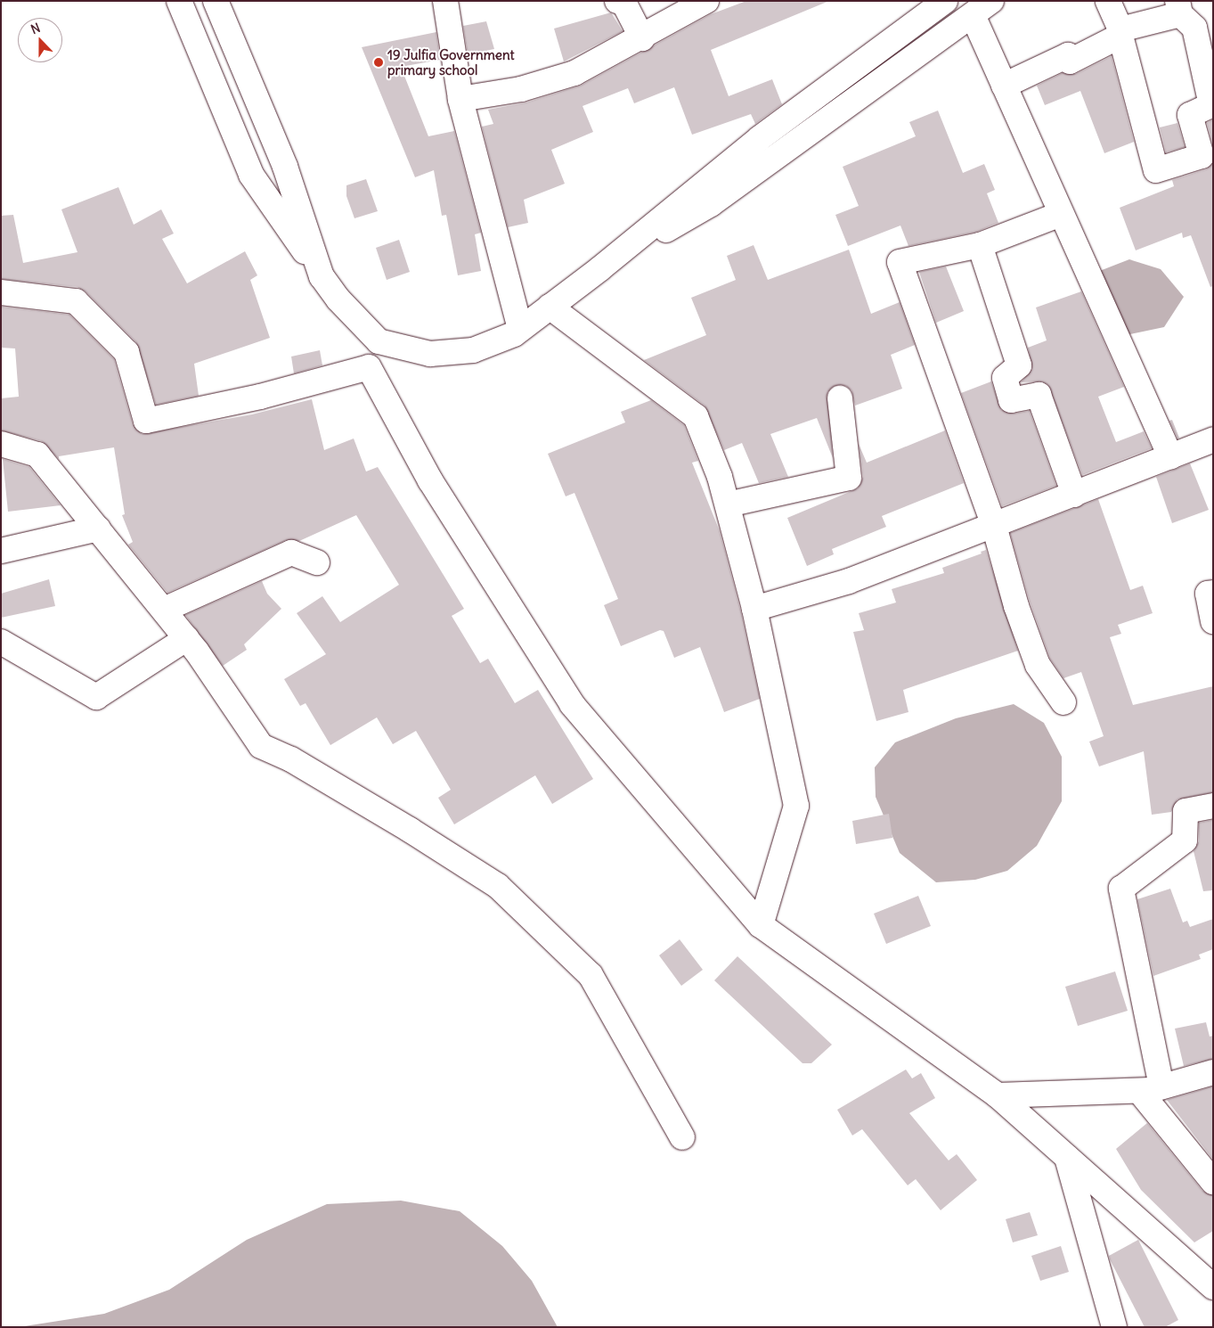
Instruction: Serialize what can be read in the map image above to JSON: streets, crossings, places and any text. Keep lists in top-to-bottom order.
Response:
{
  "places": ["19 Julfia Government primary school"],
  "north": "top"
}
